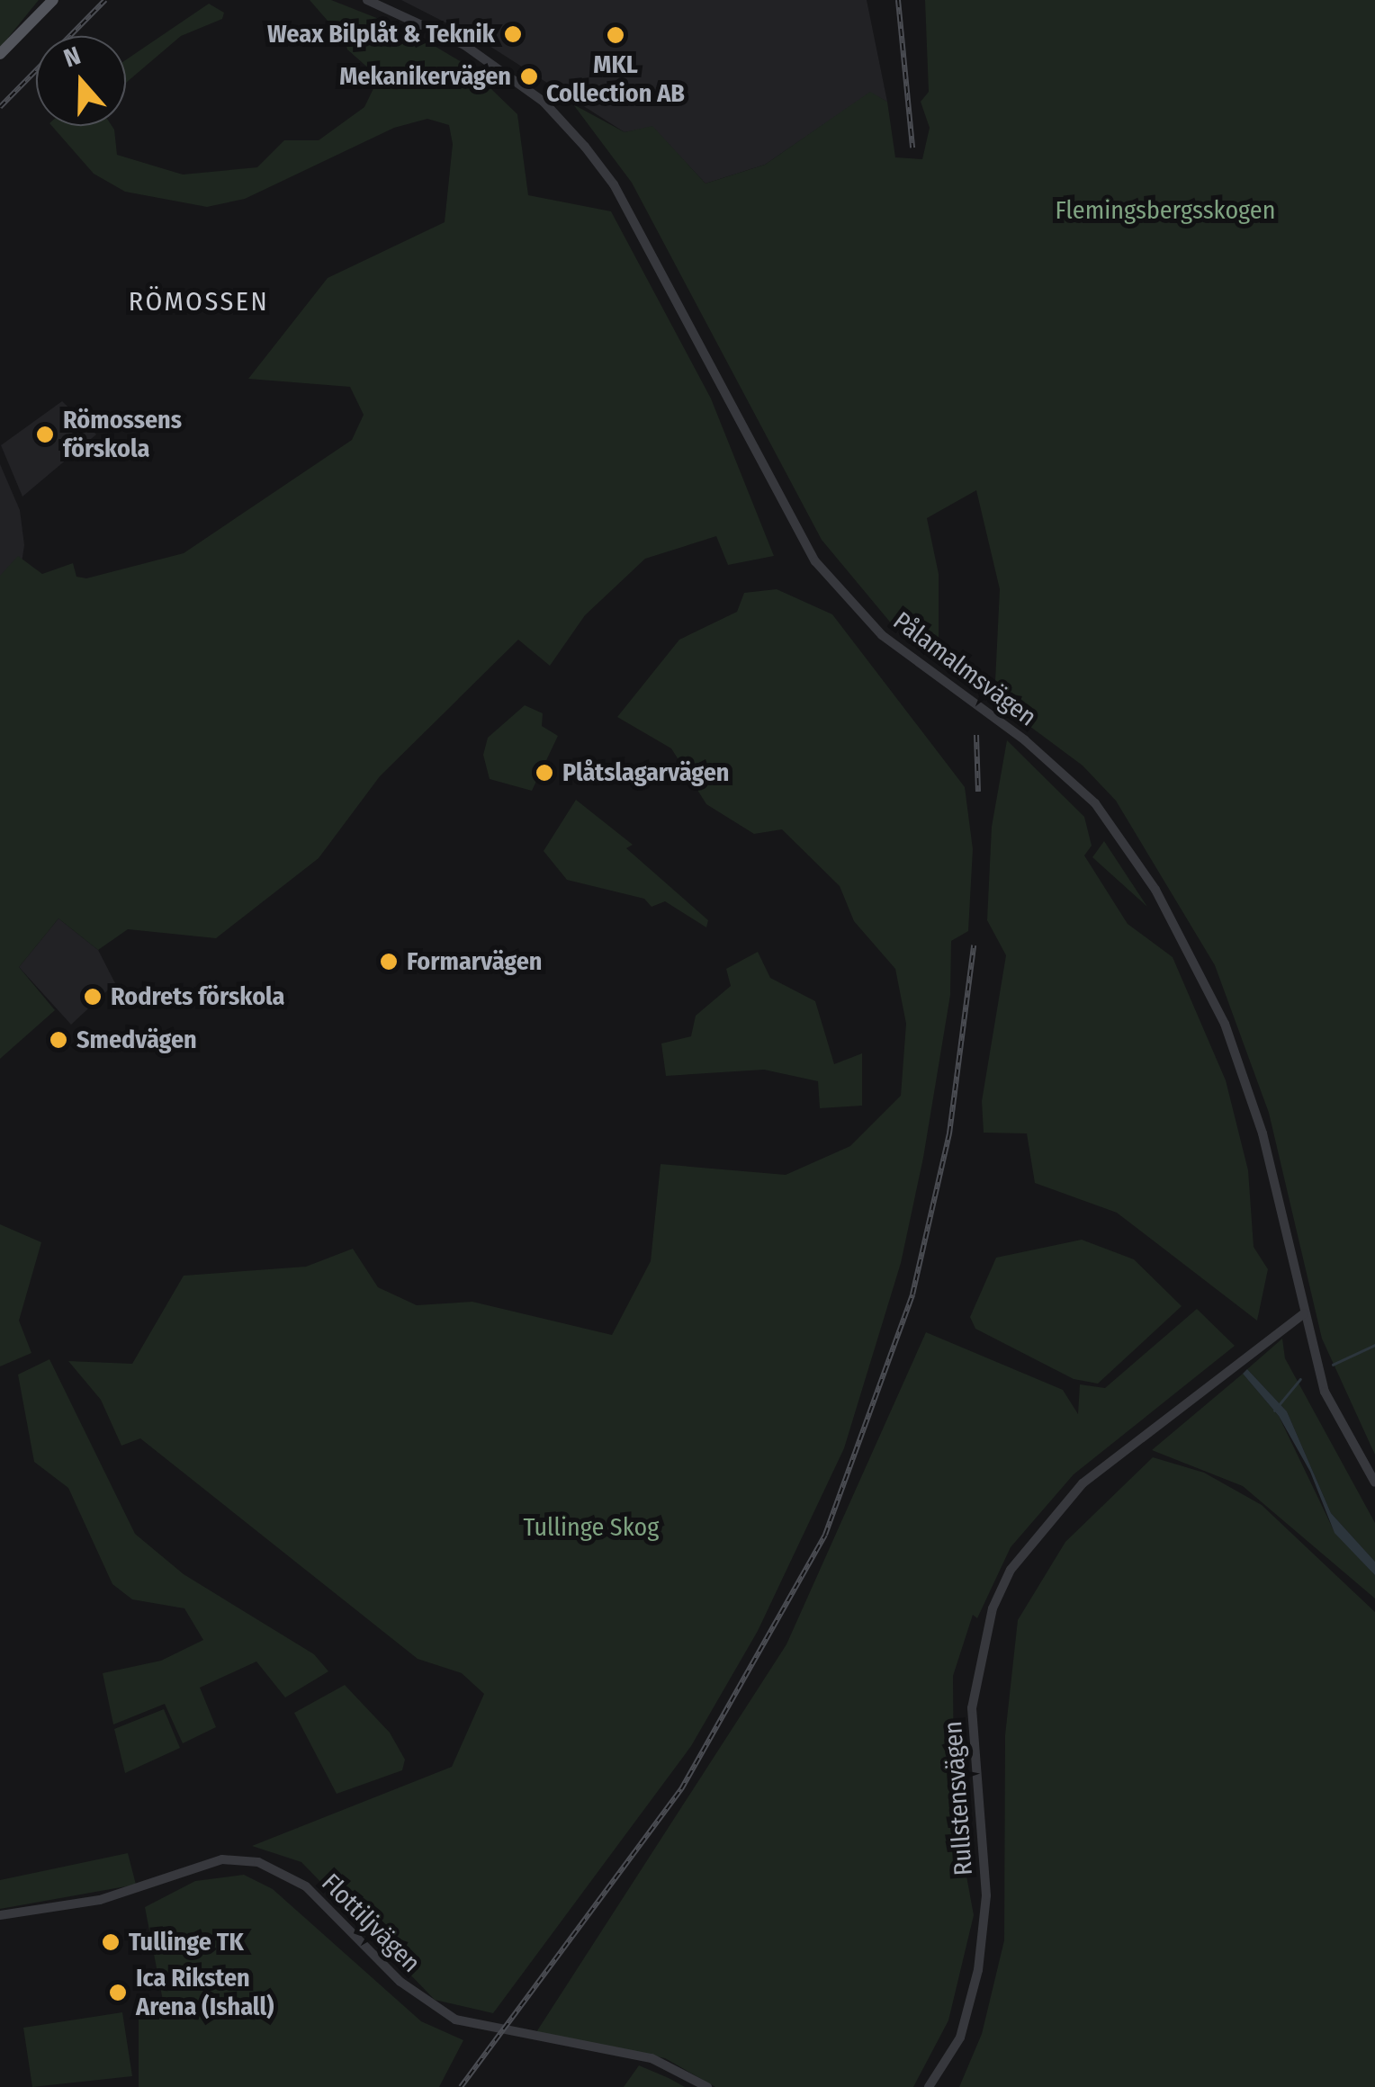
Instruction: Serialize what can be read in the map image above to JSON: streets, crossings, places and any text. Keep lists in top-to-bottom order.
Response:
{
  "streets": {
    "street": ["Pålamalmsvägen", "Rullstensvägen", "Flottiljvägen"]
  },
  "crossings": [
    ["Pålamalmsvägen", "Rullstensvägen"]
  ],
  "districts": ["RÖMOSSEN"],
  "parks": ["Flemingsbergsskogen", "Tullinge Skog"],
  "places": [
    "Weax Bilplåt & Teknik",
    "MKL Collection AB",
    "Mekanikervägen",
    "Römossens förskola",
    "Plåtslagarvägen",
    "Formarvägen",
    "Rodrets förskola",
    "Smedvägen",
    "Tullinge TK",
    "Ica Riksten Arena (Ishall)"
  ],
  "north": "top"
}
